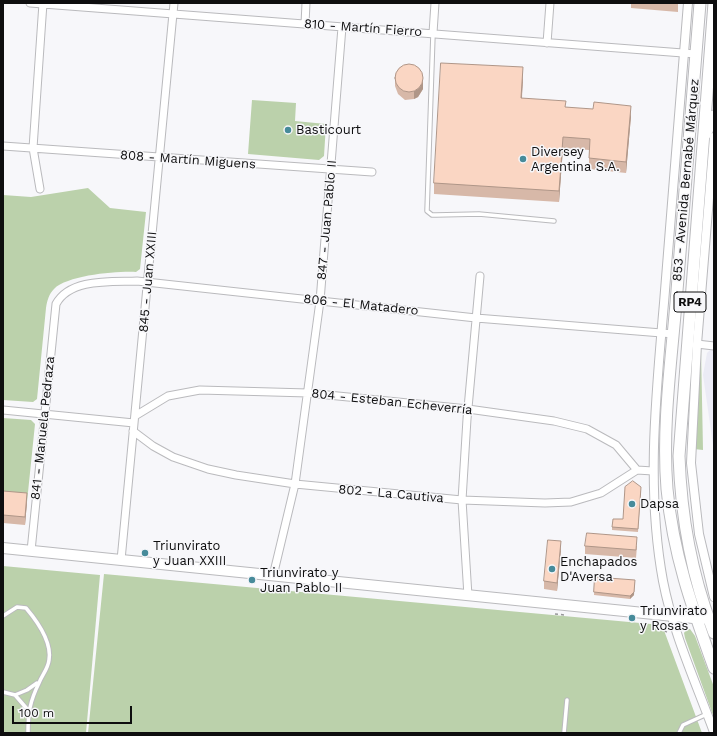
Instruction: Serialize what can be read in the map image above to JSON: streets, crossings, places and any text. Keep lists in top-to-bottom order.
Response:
{
  "streets": {
    "main road": ["853 - Avenida Bernabé Márquez", "RP4"],
    "street": [
      "810 - Martín Fierro",
      "808 - Martín Miguens",
      "847 - Juan Pablo II",
      "845 - Juan XXIII",
      "806 - El Matadero",
      "804 - Esteban Echeverría",
      "841 - Manuela Pedraza",
      "802 - La Cautiva"
    ]
  },
  "crossings": [
    ["810 - Martín Fierro", "853 - Avenida Bernabé Márquez"],
    ["810 - Martín Fierro", "847 - Juan Pablo II"],
    ["810 - Martín Fierro", "845 - Juan XXIII"],
    ["808 - Martín Miguens", "847 - Juan Pablo II"],
    ["808 - Martín Miguens", "845 - Juan XXIII"],
    ["853 - Avenida Bernabé Márquez", "RP4"],
    ["853 - Avenida Bernabé Márquez", "806 - El Matadero"],
    ["847 - Juan Pablo II", "806 - El Matadero"],
    ["847 - Juan Pablo II", "804 - Esteban Echeverría"],
    ["847 - Juan Pablo II", "802 - La Cautiva"],
    ["845 - Juan XXIII", "806 - El Matadero"],
    ["845 - Juan XXIII", "804 - Esteban Echeverría"],
    ["845 - Juan XXIII", "802 - La Cautiva"],
    ["806 - El Matadero", "841 - Manuela Pedraza"],
    ["804 - Esteban Echeverría", "802 - La Cautiva"],
    ["841 - Manuela Pedraza", "802 - La Cautiva"]
  ],
  "places": [
    "Basticourt",
    "Diversey Argentina S.A.",
    "Dapsa",
    "Triunvirato y Juan XXIII",
    "Enchapados D'Aversa",
    "Triunvirato y Juan Pablo II",
    "Triunvirato y Rosas"
  ],
  "scale_bar": "100 m"
}
